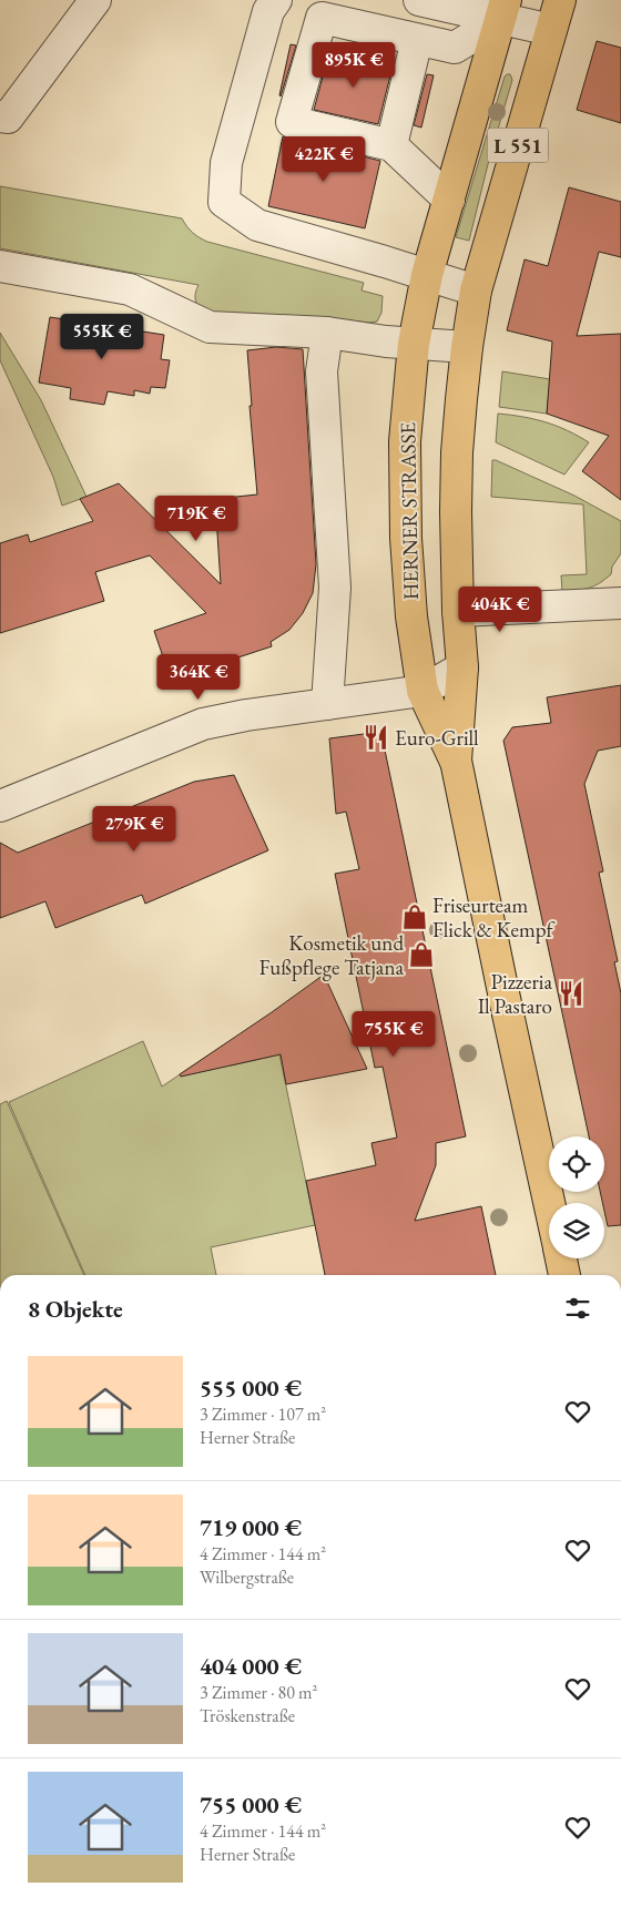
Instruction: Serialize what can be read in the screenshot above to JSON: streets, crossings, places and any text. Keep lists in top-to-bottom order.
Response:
{
  "streets": {
    "main road": ["L 551", "HERNER STRASSE"]
  },
  "places": {
    "restaurant": ["Euro-Grill", "Pizzeria Il Pastaro"],
    "shop": ["Friseurteam Flick & Kempf", "Kosmetik und Fußpflege Tatjana"]
  },
  "page": {
    "price": [
      "895K €",
      "422K €",
      "555K €",
      "719K €",
      "404K €",
      "364K €",
      "279K €",
      "755K €"
    ],
    "heading": "8 Objekte",
    "list": [
      {
        "name": "555 000 €",
        "note": "3 Zimmer · 107 m² · Herner Straße"
      },
      {
        "name": "719 000 €",
        "note": "4 Zimmer · 144 m² · Wilbergstraße"
      },
      {
        "name": "404 000 €",
        "note": "3 Zimmer · 80 m² · Tröskenstraße"
      },
      {
        "name": "755 000 €",
        "note": "4 Zimmer · 144 m² · Herner Straße"
      }
    ]
  }
}
